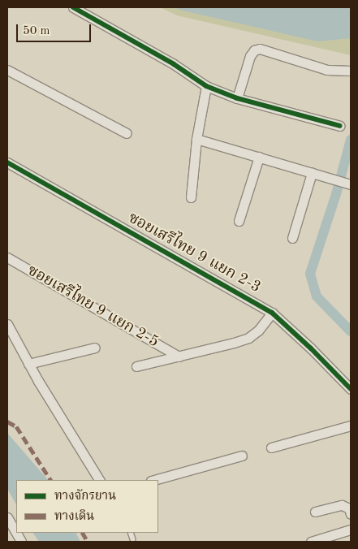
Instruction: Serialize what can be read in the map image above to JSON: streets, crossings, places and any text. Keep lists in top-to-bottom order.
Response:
{
  "streets": {
    "street": ["ซอยเสรีไทย 9 แยก 2-3", "ซอยเสรีไทย 9 แยก 2-5"]
  },
  "legend": ["ทางจักรยาน", "ทางเดิน"],
  "scale_bar": "50 m"
}
